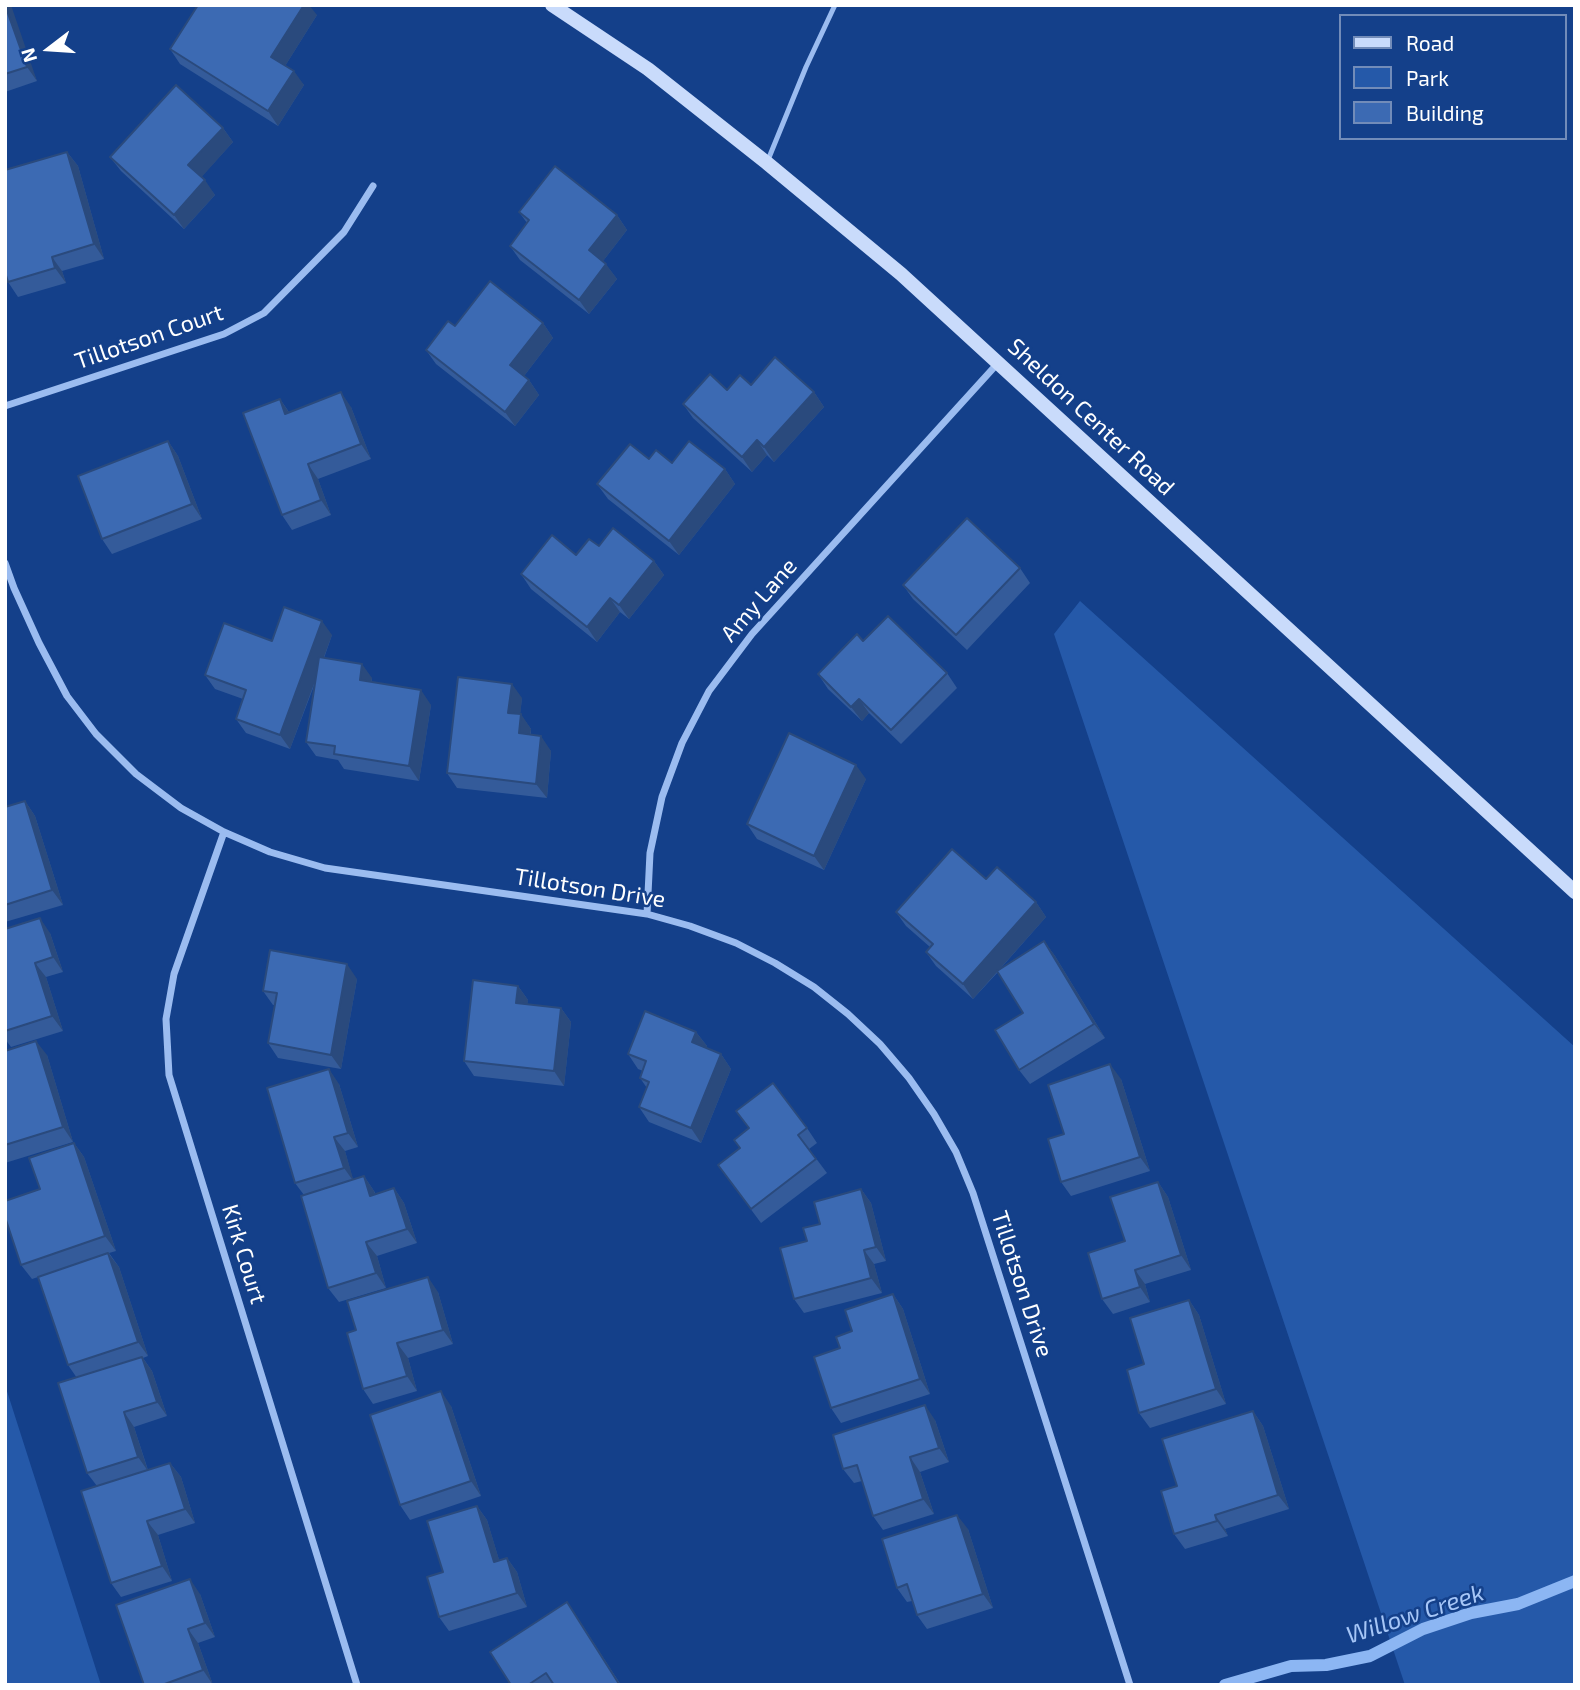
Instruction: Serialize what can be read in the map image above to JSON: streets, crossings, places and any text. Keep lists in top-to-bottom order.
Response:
{
  "streets": {
    "main road": ["Sheldon Center Road"],
    "street": [
      "Tillotson Court",
      "Amy Lane",
      "Tillotson Drive",
      "Kirk Court"
    ]
  },
  "crossings": [
    ["Sheldon Center Road", "Amy Lane"],
    ["Amy Lane", "Tillotson Drive"],
    ["Tillotson Drive", "Kirk Court"]
  ],
  "water": ["Willow Creek"],
  "legend": ["Road", "Park", "Building"],
  "north": "left"
}
